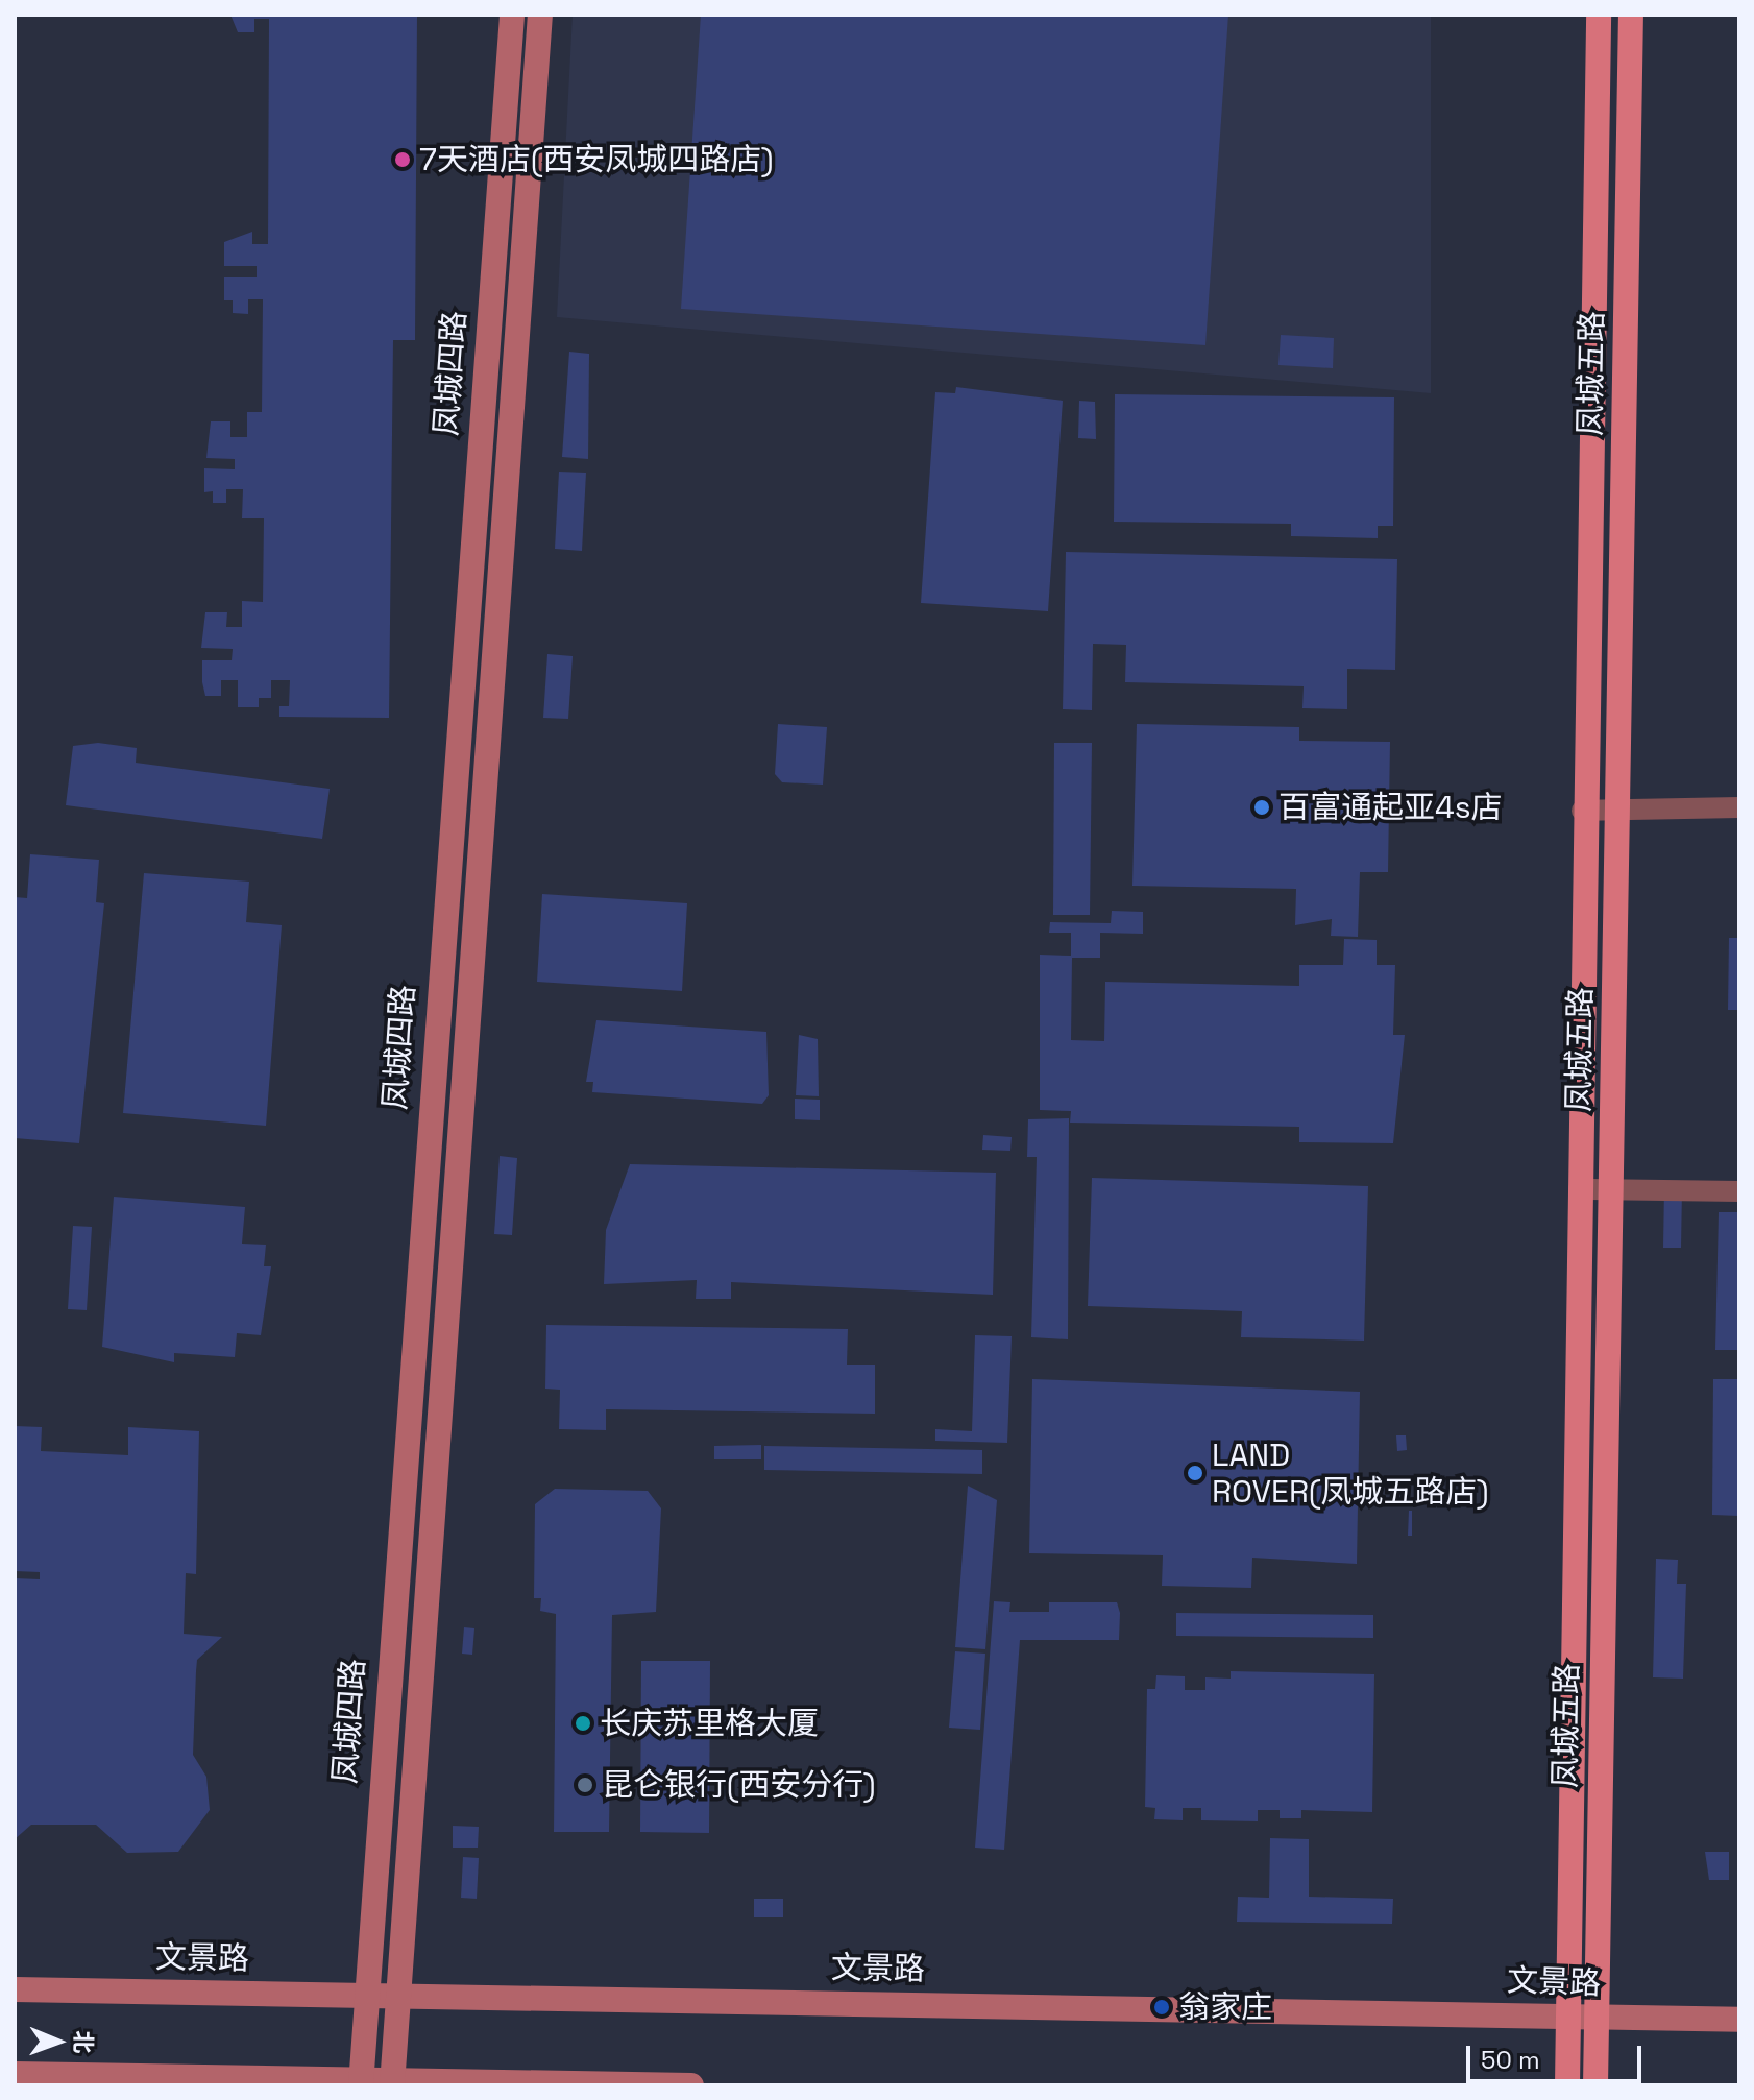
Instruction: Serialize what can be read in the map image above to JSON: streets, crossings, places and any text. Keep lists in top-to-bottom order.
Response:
{
  "streets": {
    "main road": ["凤城五路"],
    "street": ["凤城四路", "文景路"]
  },
  "crossings": [
    ["凤城四路", "文景路"],
    ["凤城五路", "文景路"]
  ],
  "places": [
    "7天酒店(西安凤城四路店)",
    "百富通起亚4s店",
    "LAND ROVER(凤城五路店)",
    "长庆苏里格大厦",
    "昆仑银行(西安分行)",
    "翁家庄"
  ],
  "scale_bar": "50 m",
  "north": "right"
}
